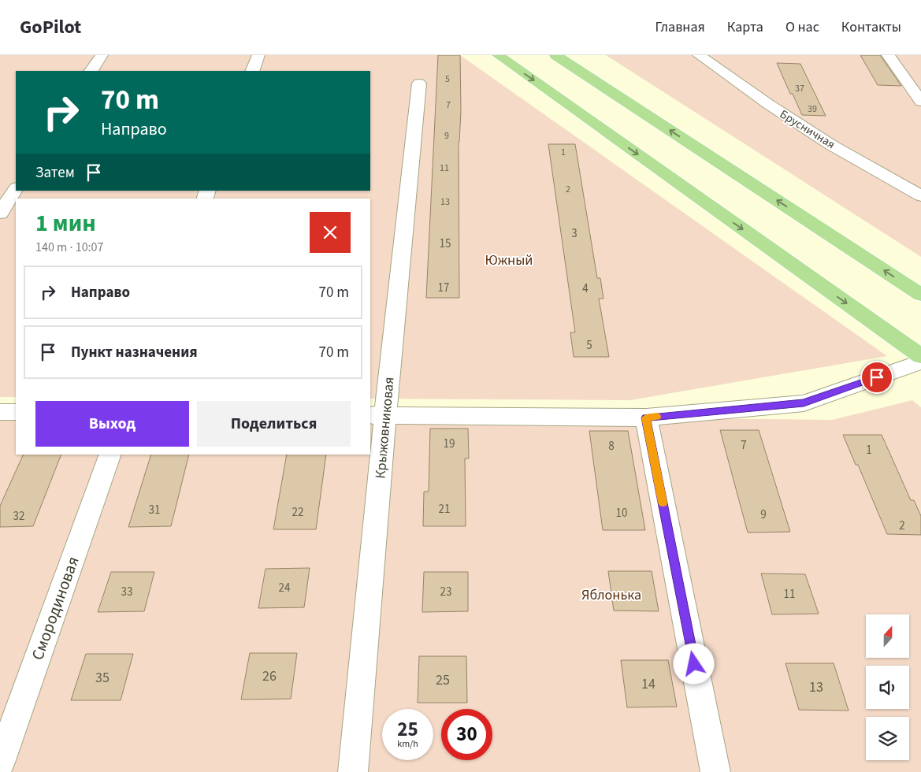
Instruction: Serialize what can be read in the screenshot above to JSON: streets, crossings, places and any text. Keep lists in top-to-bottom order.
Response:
{
  "streets": {
    "street": ["Брусничная", "Крыжовниковая", "Смородиновая"]
  },
  "parks": ["Южный", "Яблонька"],
  "house_numbers": [
    "5",
    "37",
    "7",
    "39",
    "9",
    "1",
    "11",
    "2",
    "13",
    "3",
    "15",
    "17",
    "4",
    "5",
    "19",
    "7",
    "8",
    "1",
    "21",
    "31",
    "22",
    "10",
    "9",
    "32",
    "2",
    "24",
    "33",
    "23",
    "11",
    "26",
    "35",
    "25",
    "14",
    "13"
  ],
  "north": "top",
  "page": {
    "header": "GoPilot",
    "nav": [
      "Главная",
      "Карта",
      "О нас",
      "Контакты"
    ],
    "turn": ["70 m", "Направо"],
    "then": "Затем",
    "heading": ["1 мин", "140 m · 10:07"],
    "list": [
      {
        "name": "Направо",
        "value": "70 m"
      },
      {
        "name": "Пункт назначения",
        "value": "70 m"
      }
    ],
    "buttons": ["Выход", "Поделиться"],
    "speed": "25 km/h",
    "limit": "30"
  }
}
